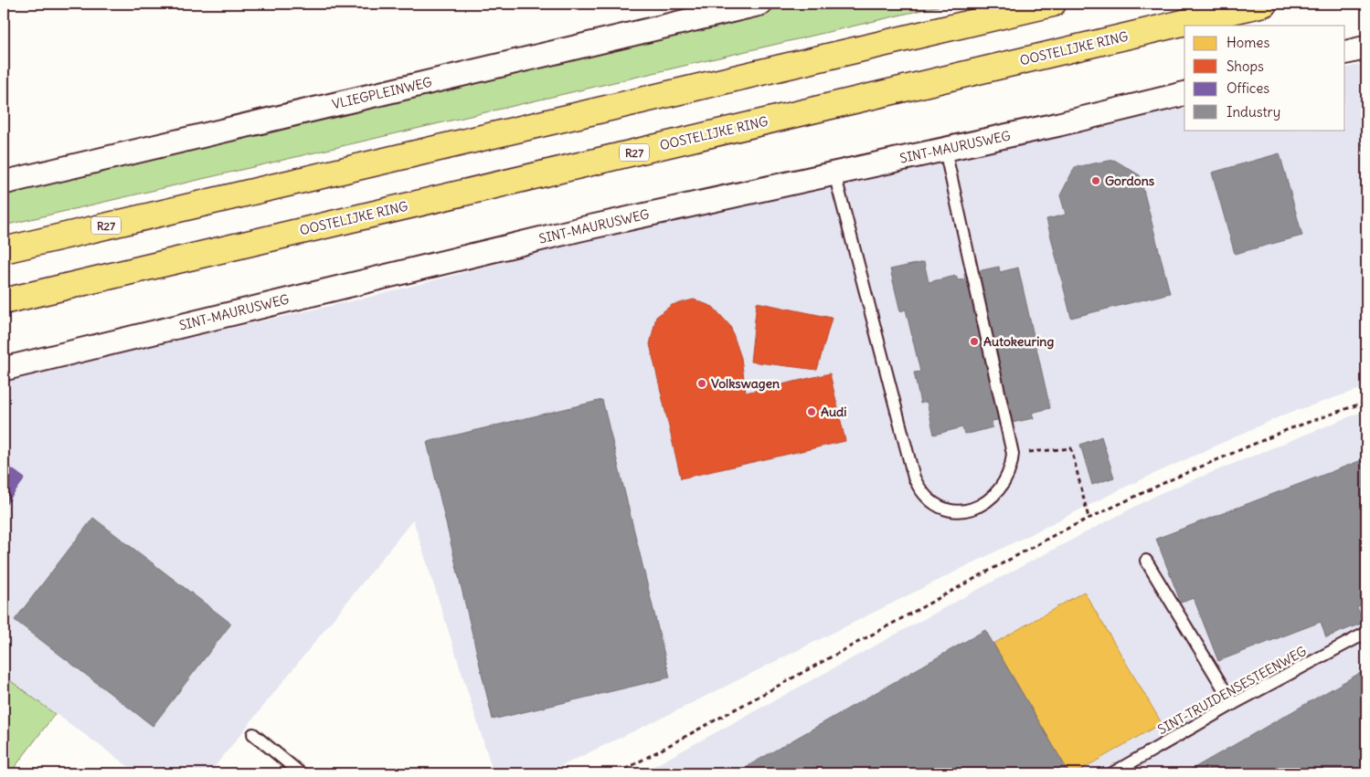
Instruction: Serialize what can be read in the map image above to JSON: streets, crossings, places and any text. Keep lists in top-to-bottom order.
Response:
{
  "streets": {
    "highway": ["OOSTELIJKE RING", "R27"],
    "street": ["VLIEGPLEINWEG", "SINT-MAURUSWEG"],
    "lane": ["SINT-TRUIDENSESTEENWEG"]
  },
  "places": [
    "Gordons",
    "Autokeuring",
    "Volkswagen",
    "Audi"
  ],
  "legend": [
    "Homes",
    "Shops",
    "Offices",
    "Industry"
  ]
}
